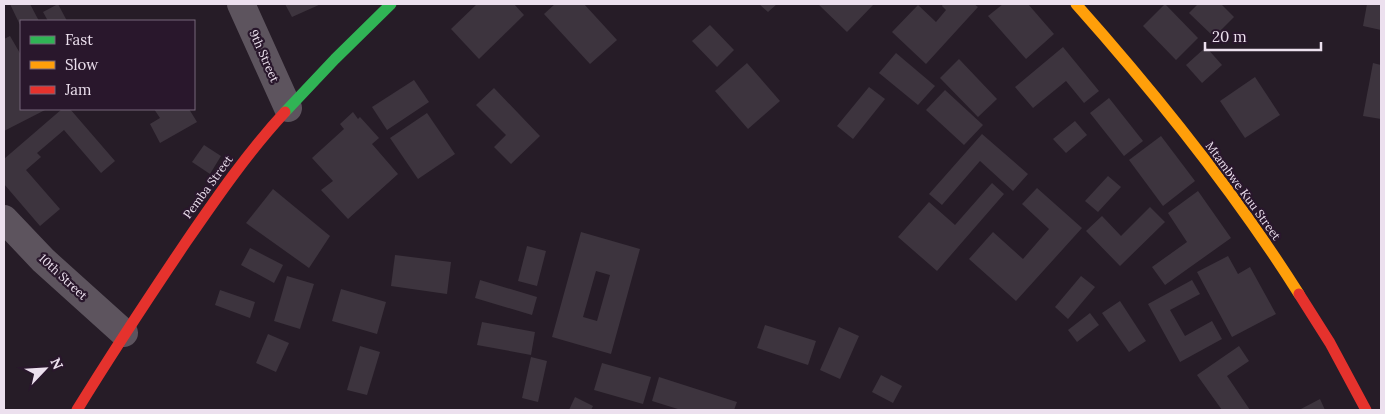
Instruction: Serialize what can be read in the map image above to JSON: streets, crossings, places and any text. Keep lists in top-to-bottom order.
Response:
{
  "streets": {
    "street": [
      "9th Street",
      "Pemba Street",
      "Mtambwe Kuu Street",
      "10th Street"
    ]
  },
  "crossings": [
    ["9th Street", "Pemba Street"],
    ["Pemba Street", "10th Street"]
  ],
  "legend": ["Fast", "Slow", "Jam"],
  "scale_bar": "20 m",
  "north": "top right"
}
